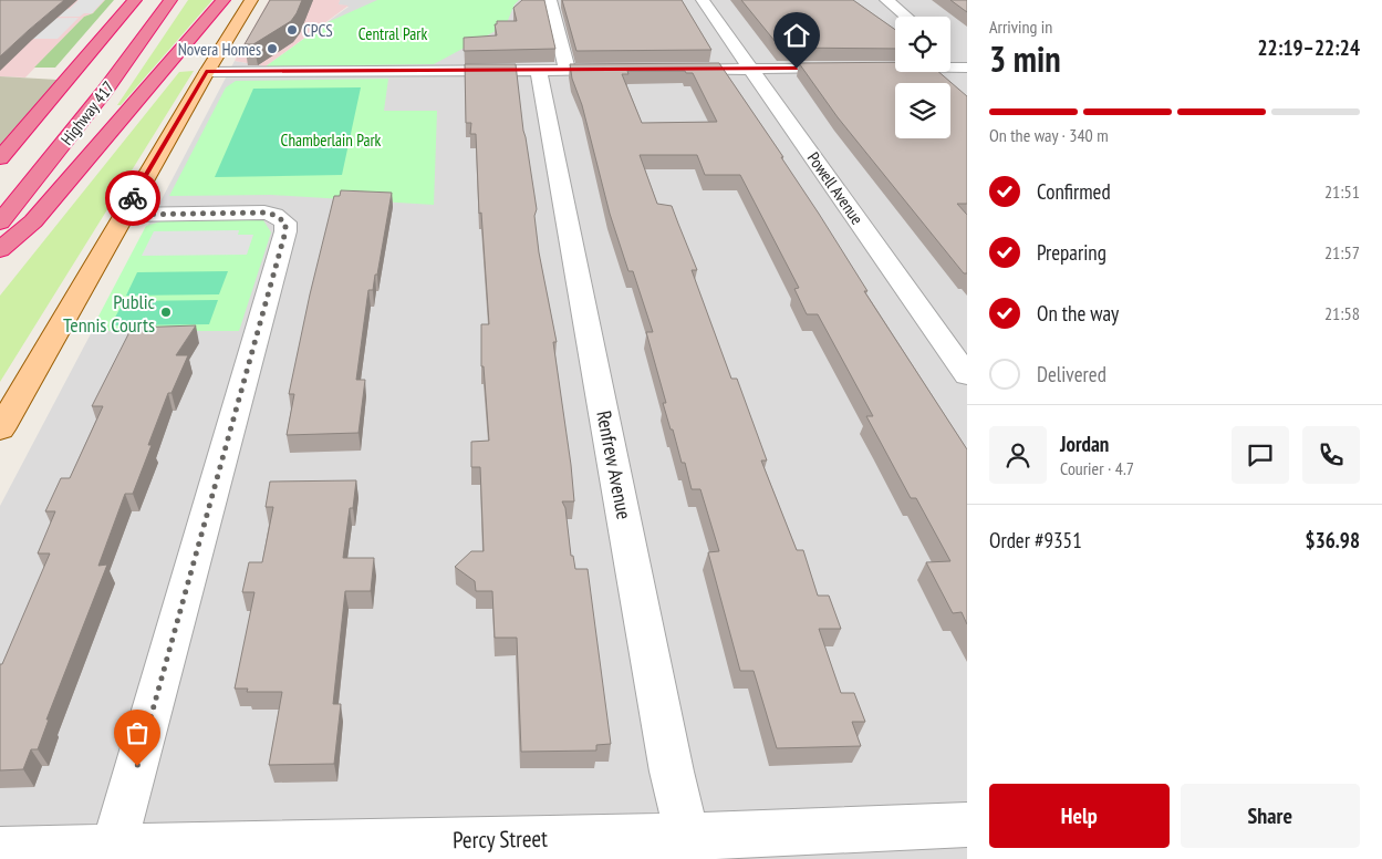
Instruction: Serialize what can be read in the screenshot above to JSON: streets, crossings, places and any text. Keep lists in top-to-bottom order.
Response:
{
  "streets": {
    "highway": ["Highway 417"],
    "street": ["Powell Avenue", "Renfrew Avenue", "Percy Street"]
  },
  "crossings": [
    ["Renfrew Avenue", "Percy Street"]
  ],
  "parks": ["Central Park", "Chamberlain Park"],
  "places": ["CPCS", "Novera Homes", "Public Tennis Courts"],
  "page": {
    "heading": ["3 min", "Arriving in", "22:19–22:24"],
    "panel": [
      "Jordan",
      "Courier · 4.7",
      "Order #9351",
      "$36.98"
    ],
    "bar": "On the way · 340 m",
    "list": [
      ["Confirmed", "21:51"],
      ["Preparing", "21:57"],
      ["On the way", "21:58"],
      "Delivered"
    ],
    "buttons": ["Help", "Share"]
  }
}
